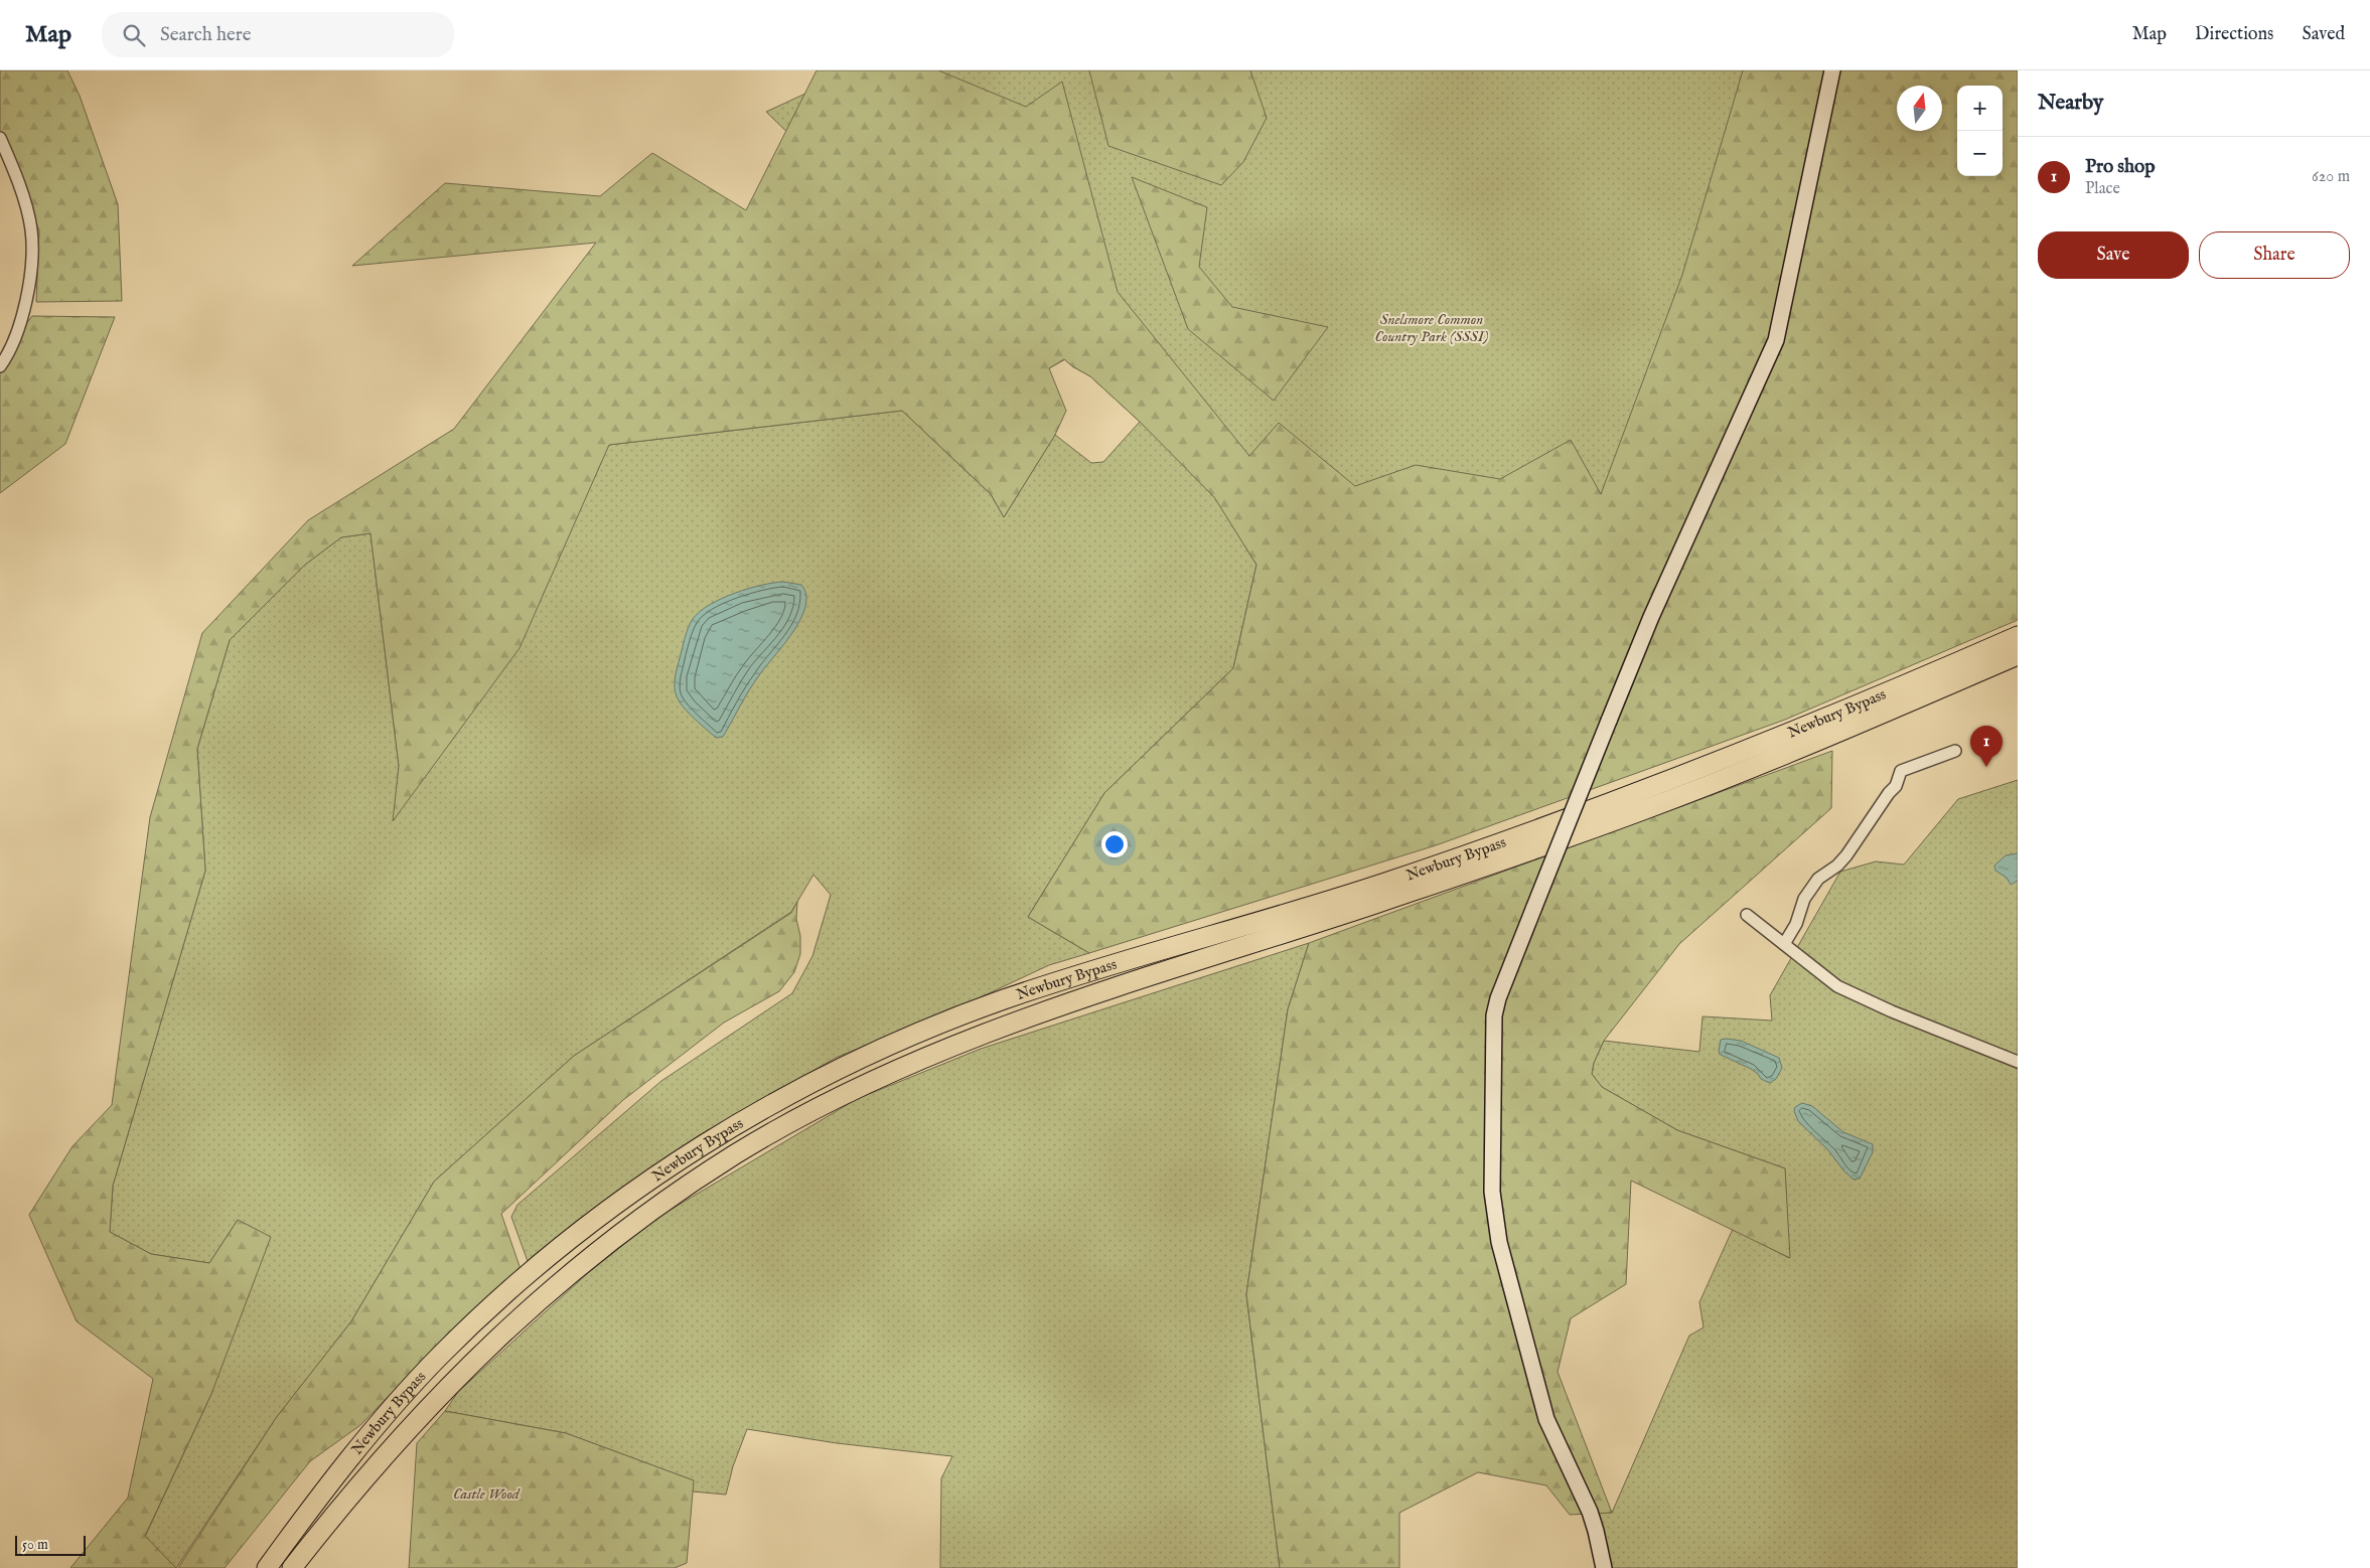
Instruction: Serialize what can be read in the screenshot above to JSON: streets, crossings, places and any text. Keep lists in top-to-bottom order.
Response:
{
  "streets": {
    "highway": ["Newbury Bypass"]
  },
  "parks": ["Snelsmore Common Country Park (SSSI)", "Castle Wood"],
  "scale_bar": "50 m",
  "north": "top",
  "page": {
    "header": "Map",
    "search": "Search here",
    "nav": ["Map", "Directions", "Saved"],
    "heading": "Nearby",
    "map_buttons": ["+", "−"],
    "list": [
      {
        "mark": "1",
        "name": "Pro shop",
        "note": "Place",
        "value": "620 m"
      }
    ],
    "buttons": ["Save", "Share"],
    "pins": "1",
    "scale": "50 m"
  }
}
